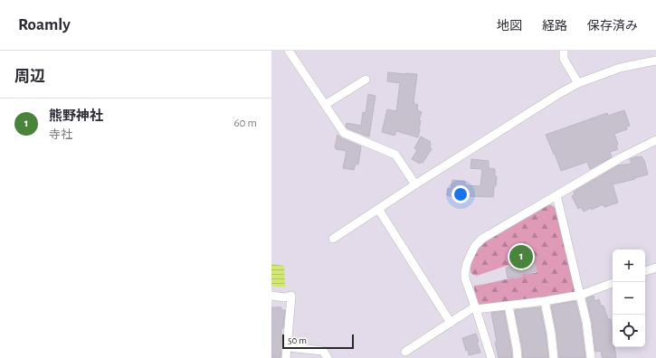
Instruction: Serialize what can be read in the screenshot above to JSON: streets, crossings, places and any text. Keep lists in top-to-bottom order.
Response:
{
  "scale_bar": "50 m",
  "page": {
    "header": "Roamly",
    "nav": ["地図", "経路", "保存済み"],
    "heading": "周辺",
    "list": [
      {
        "mark": "1",
        "name": "熊野神社",
        "note": "寺社",
        "value": "60 m"
      }
    ],
    "pins": "1",
    "map_buttons": ["+", "−"],
    "scale": "50 m"
  }
}
